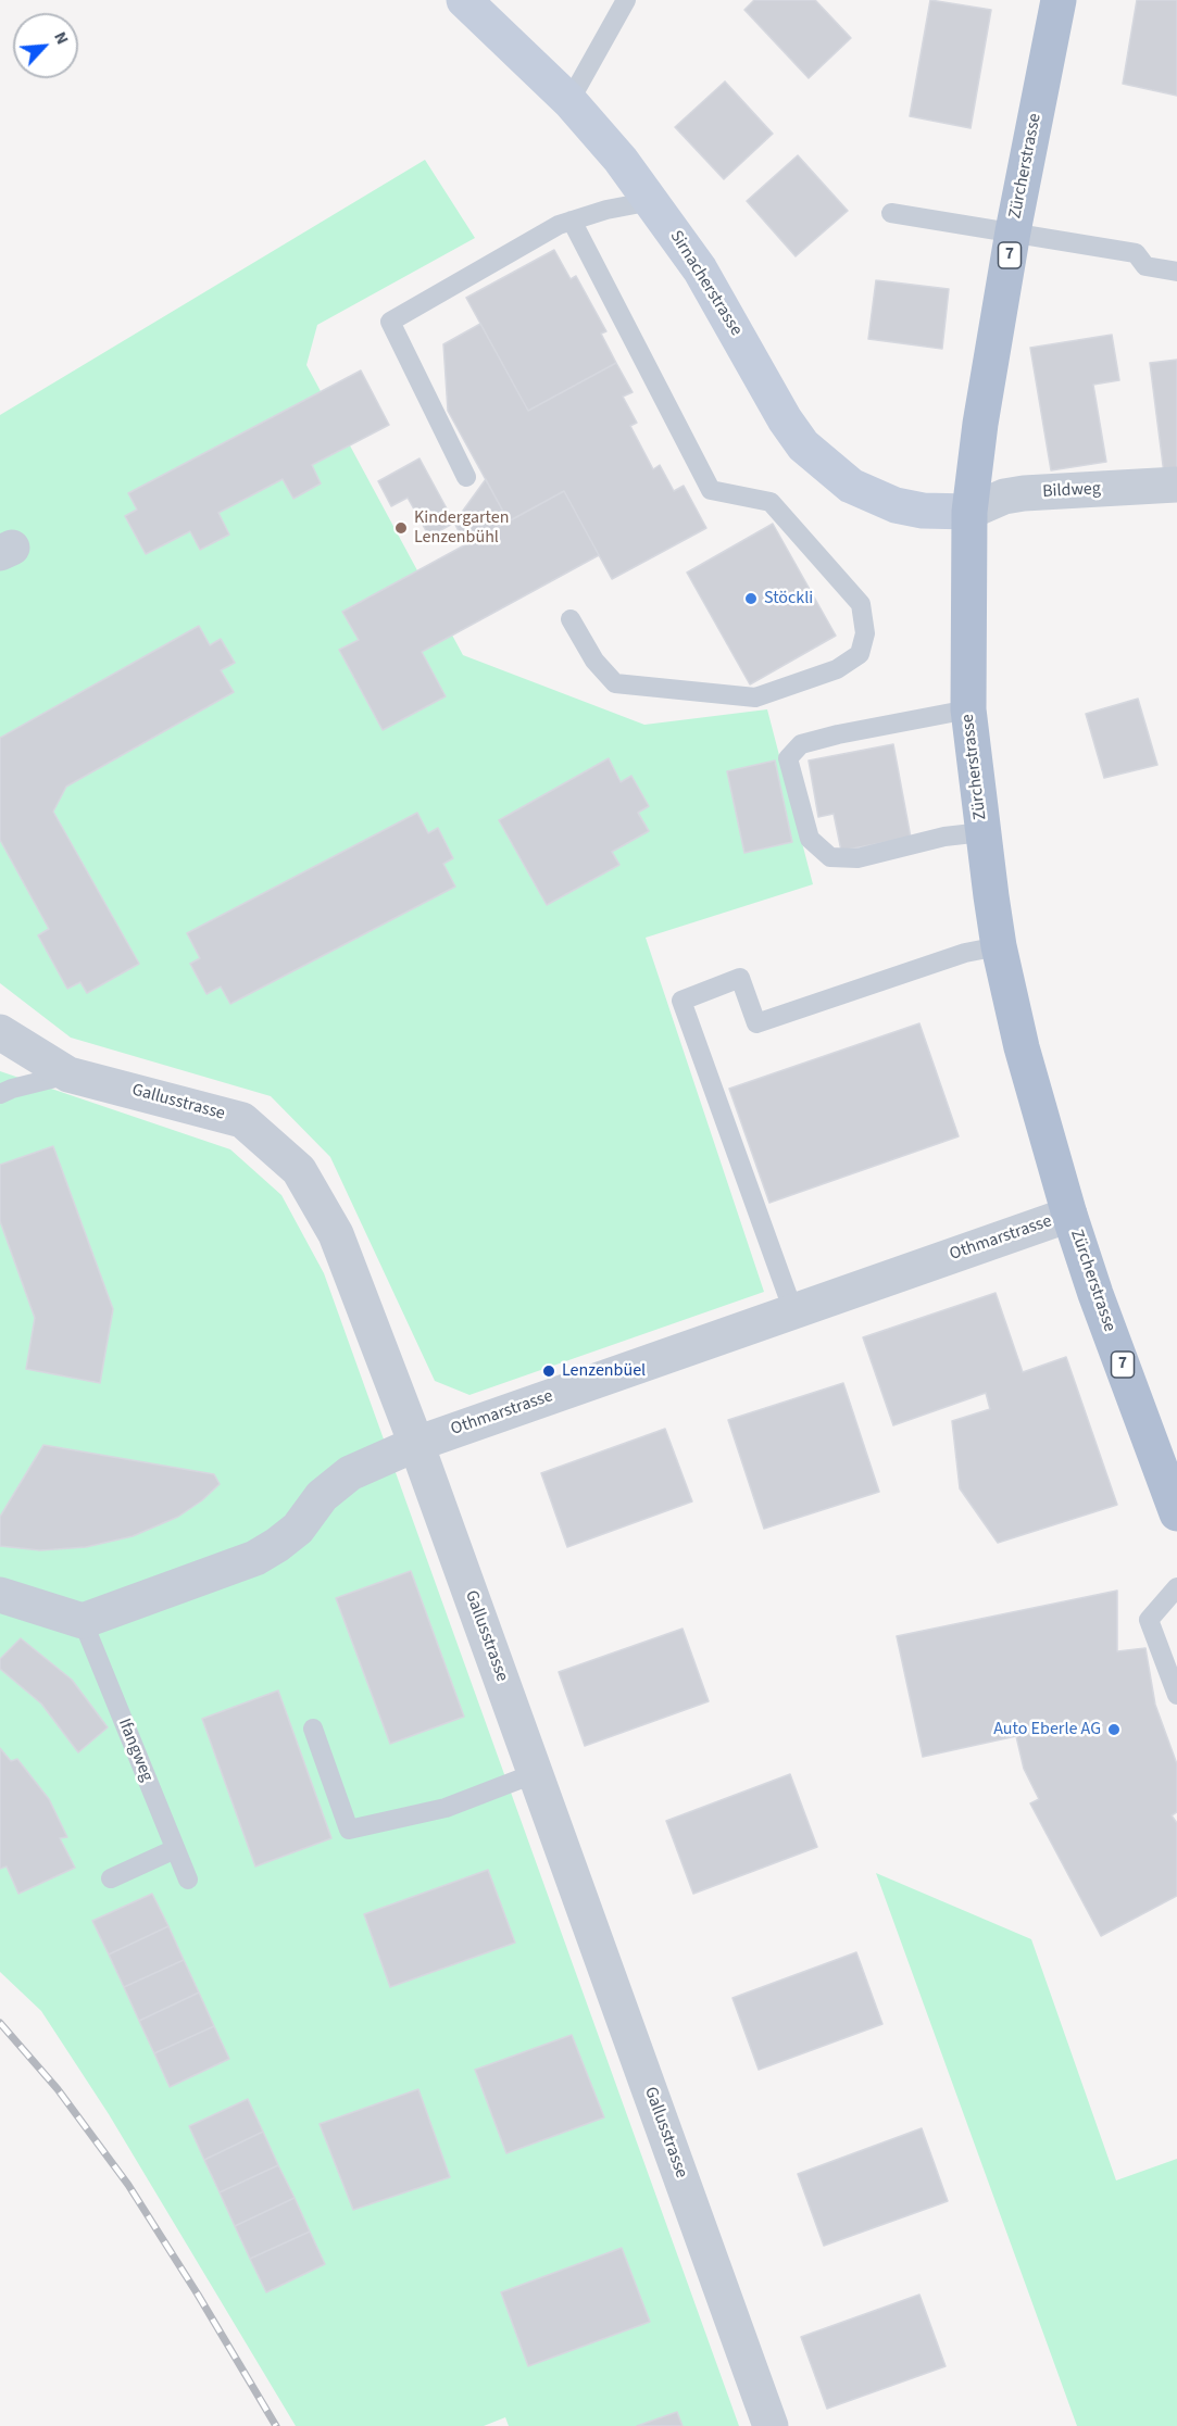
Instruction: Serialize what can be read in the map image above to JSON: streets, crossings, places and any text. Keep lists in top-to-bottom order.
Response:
{
  "streets": {
    "main road": ["Zürcherstrasse", "7", "Sirnacherstrasse"],
    "street": ["Bildweg", "Gallusstrasse", "Othmarstrasse"],
    "lane": ["Ifangweg"]
  },
  "crossings": [
    ["Zürcherstrasse", "Sirnacherstrasse"],
    ["Zürcherstrasse", "Bildweg"],
    ["Zürcherstrasse", "Othmarstrasse"],
    ["Sirnacherstrasse", "Bildweg"],
    ["Gallusstrasse", "Othmarstrasse"],
    ["Othmarstrasse", "Ifangweg"]
  ],
  "places": [
    "Kindergarten Lenzenbühl",
    "Stöckli",
    "Lenzenbüel",
    "Auto Eberle AG"
  ],
  "north": "top right"
}
